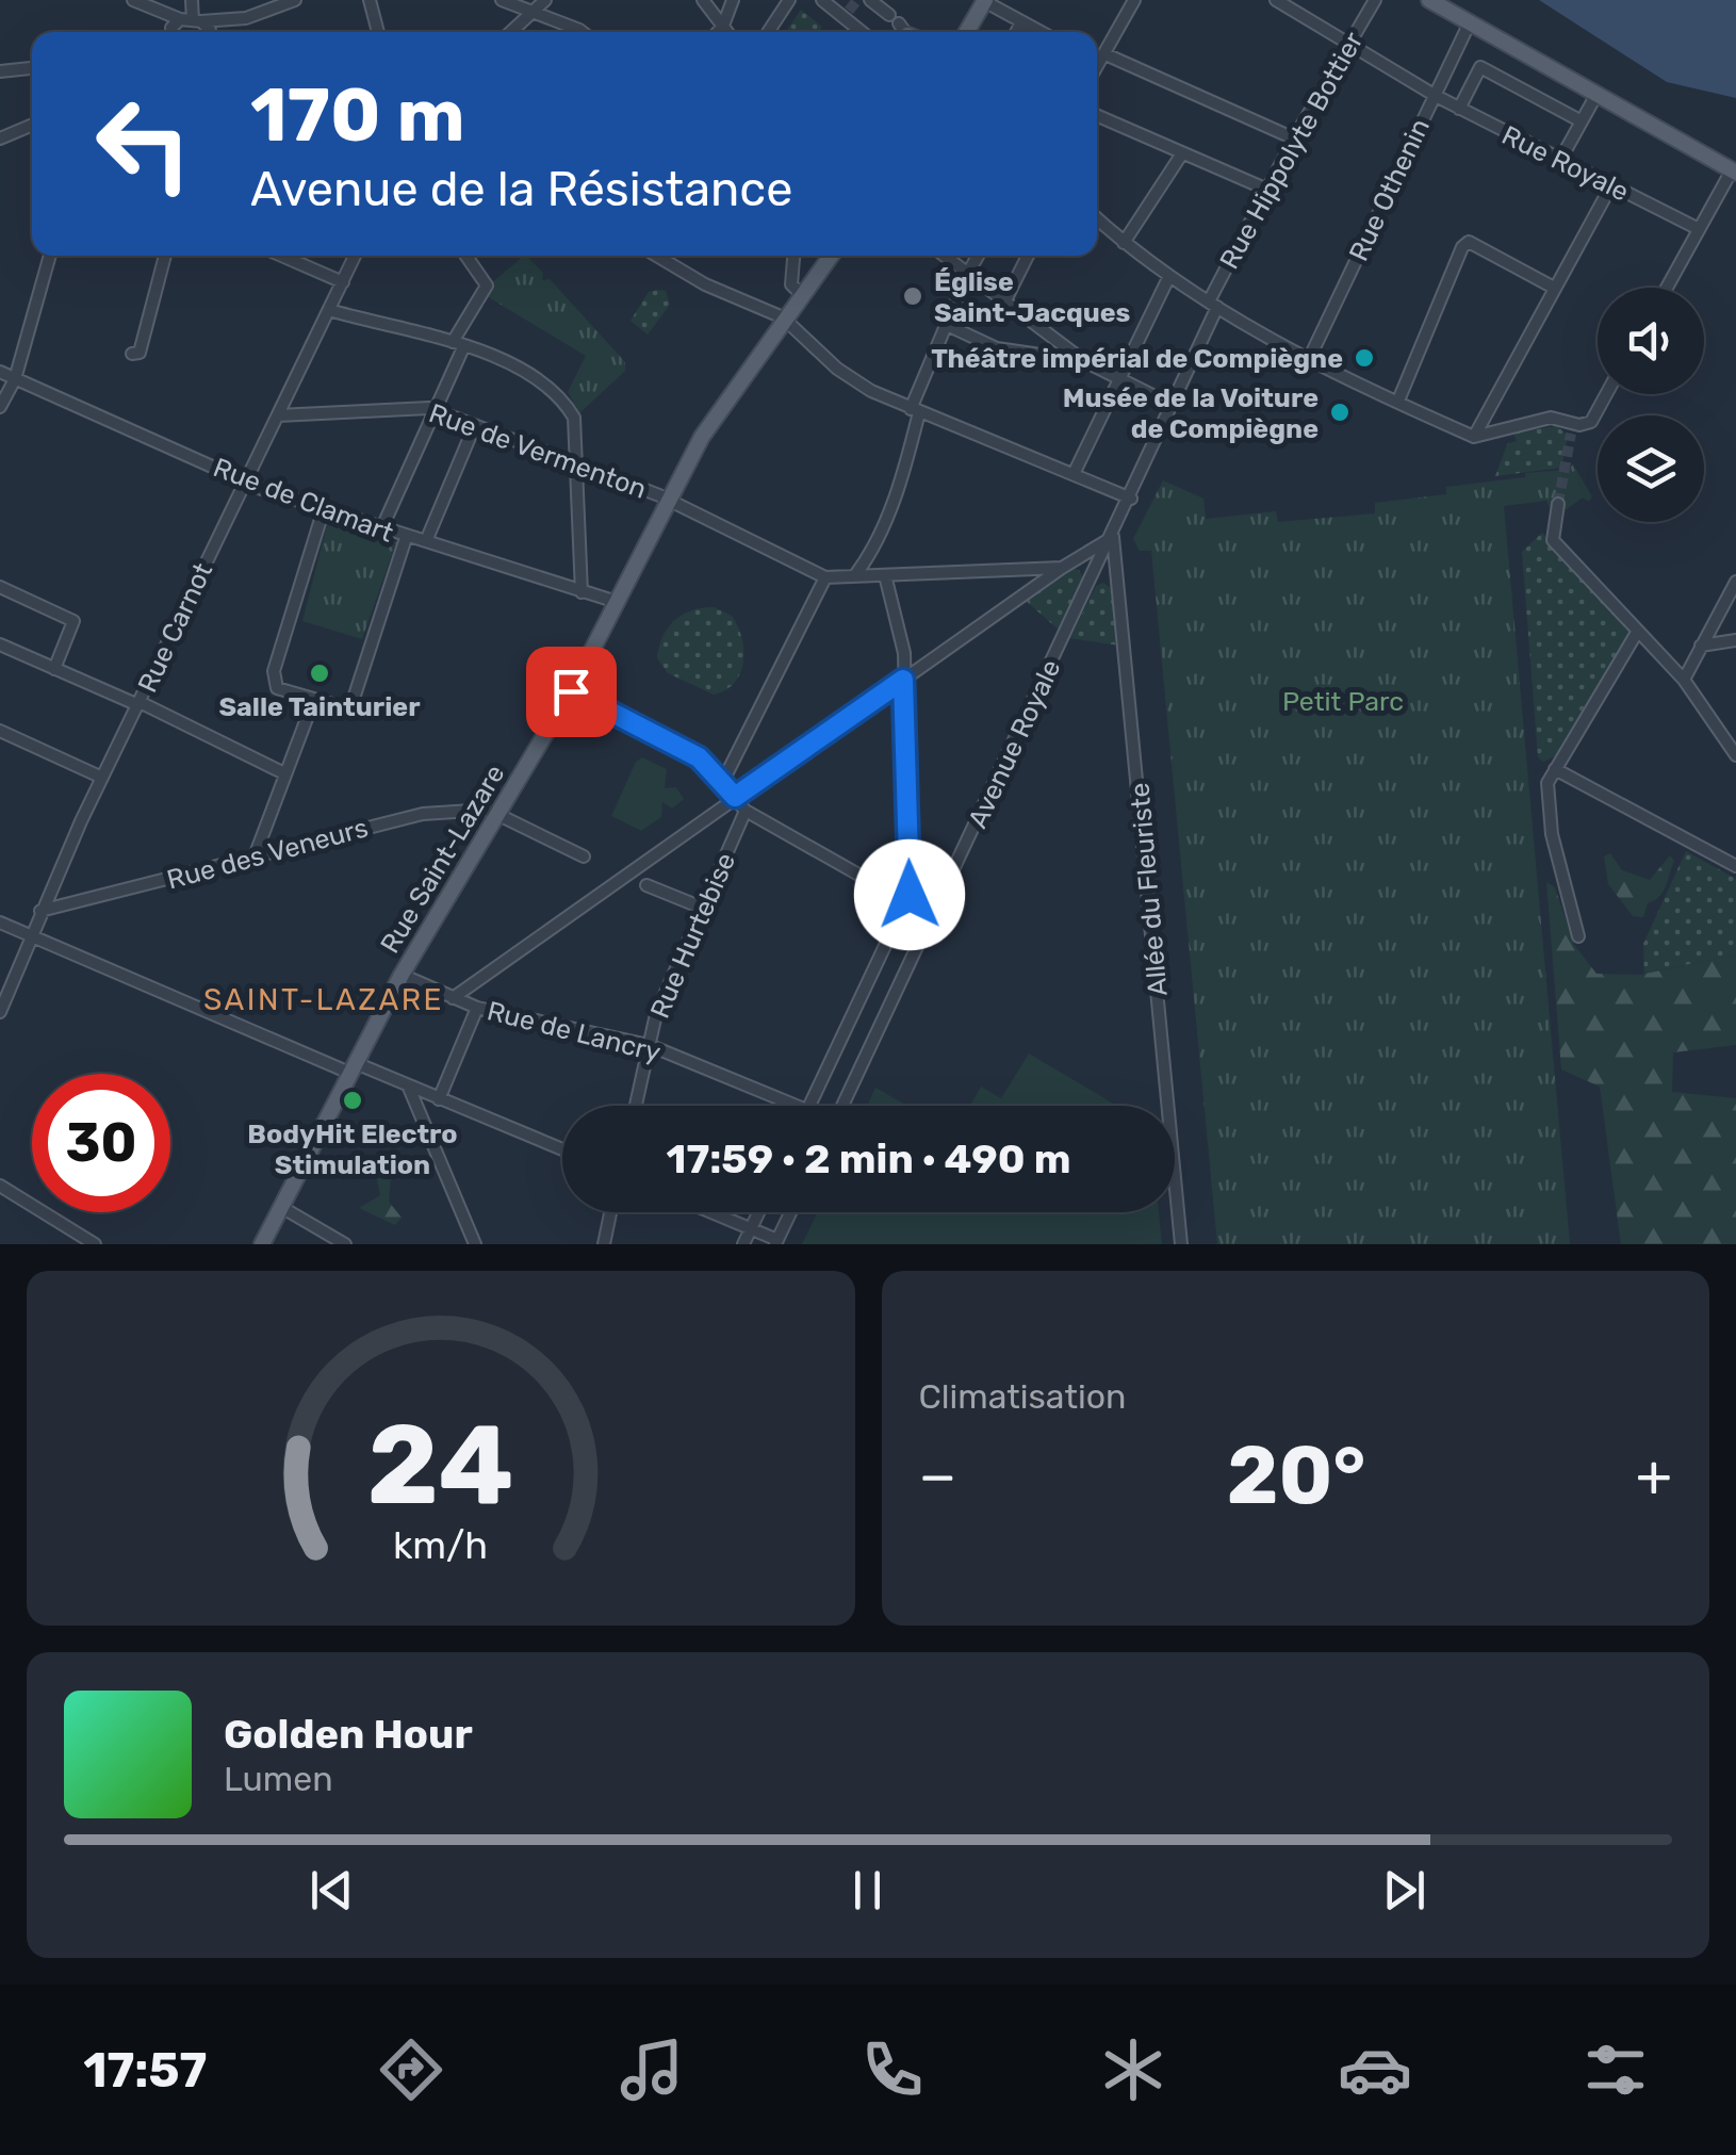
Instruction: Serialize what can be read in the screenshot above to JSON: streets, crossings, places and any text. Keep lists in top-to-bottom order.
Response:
{
  "streets": {
    "main road": ["Rue Saint-Lazare"],
    "street": [
      "Rue Hippolyte Bottier",
      "Rue Royale",
      "Rue Othenin",
      "Rue de Vermenton",
      "Rue de Clamart",
      "Rue Carnot",
      "Avenue Royale",
      "Rue des Veneurs",
      "Allée du Fleuriste",
      "Rue Hurtebise",
      "Rue de Lancry"
    ]
  },
  "crossings": [
    ["Rue Hippolyte Bottier", "Rue Royale"],
    ["Rue Hippolyte Bottier", "Avenue Royale"],
    ["Rue Royale", "Rue Othenin"],
    ["Rue de Vermenton", "Rue Carnot"],
    ["Rue de Vermenton", "Rue Saint-Lazare"],
    ["Rue de Clamart", "Rue Carnot"],
    ["Rue de Clamart", "Rue Saint-Lazare"],
    ["Rue Carnot", "Rue des Veneurs"],
    ["Avenue Royale", "Allée du Fleuriste"],
    ["Rue des Veneurs", "Rue Saint-Lazare"],
    ["Rue Saint-Lazare", "Rue de Lancry"],
    ["Rue Hurtebise", "Rue de Lancry"]
  ],
  "districts": ["SAINT-LAZARE"],
  "parks": ["Petit Parc"],
  "places": [
    "Église Saint-Jacques",
    "Théâtre impérial de Compiègne",
    "Musée de la Voiture de Compiègne",
    "Salle Tainturier",
    "BodyHit Electro Stimulation"
  ],
  "page": {
    "turn": ["170 m", "Avenue de la Résistance"],
    "limit": "30",
    "trip": "17:59 · 2 min · 490 m",
    "tile": "Climatisation",
    "heat": ["−", "20°", "+"],
    "song": ["Golden Hour", "Lumen"],
    "tabs": "17:57",
    "gauge": ["24", "km/h"]
  }
}
